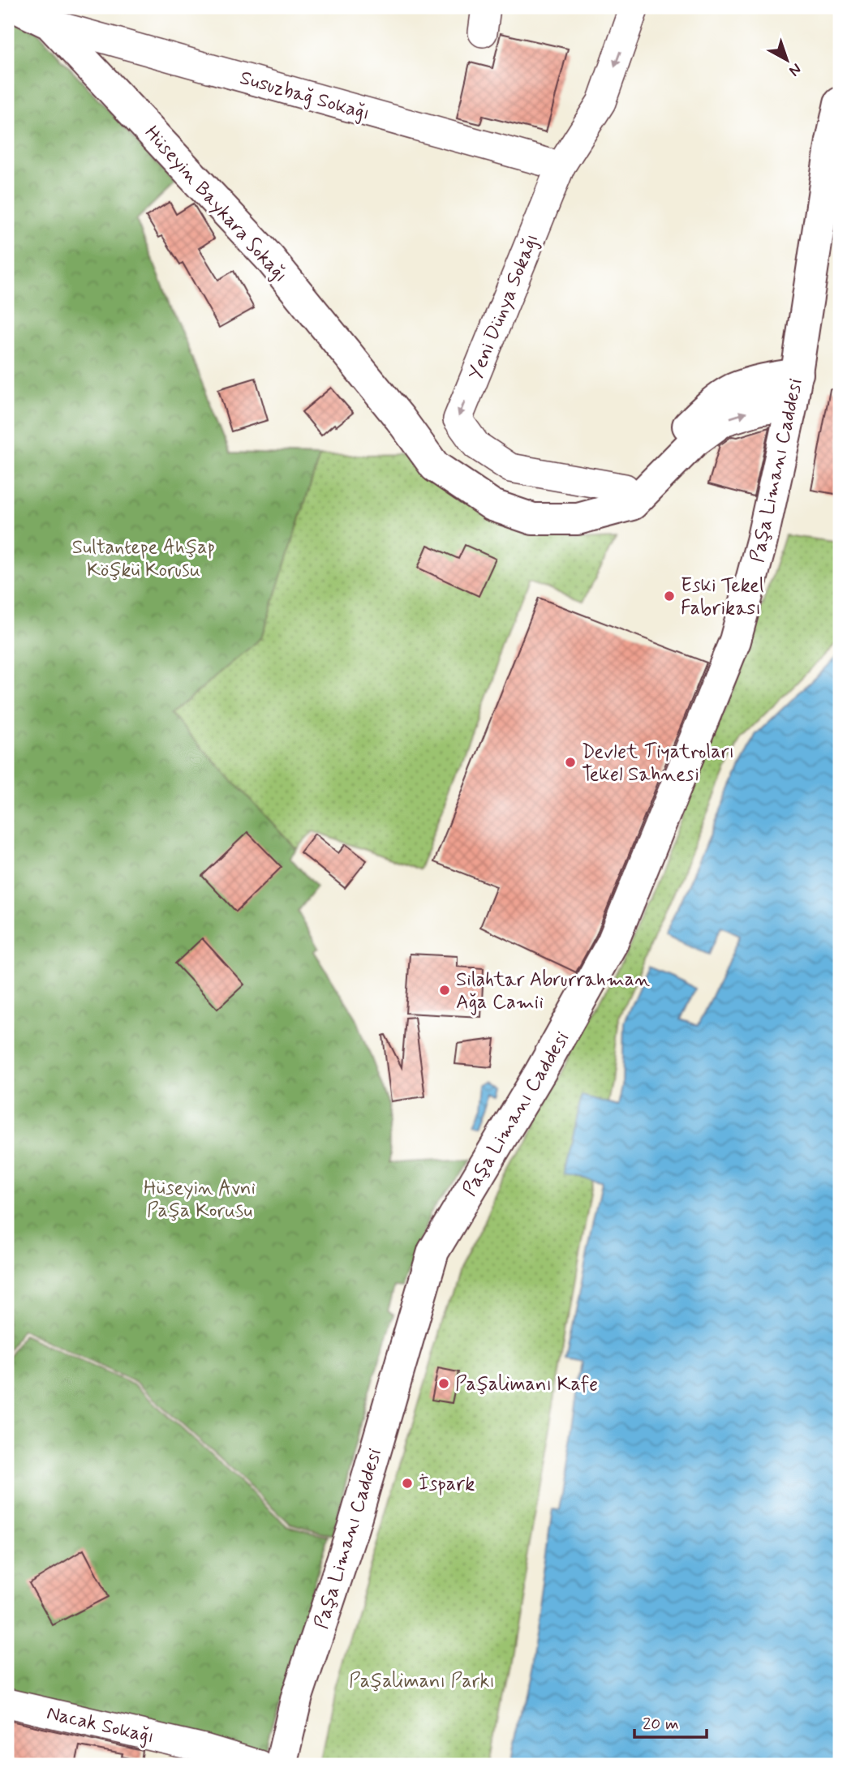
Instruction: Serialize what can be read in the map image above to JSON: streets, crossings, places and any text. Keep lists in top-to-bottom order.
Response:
{
  "streets": {
    "main road": ["Hüseyin Baykara Sokağı", "Paşa Limanı Caddesi"],
    "street": ["Susuzbağ Sokağı", "Yeni Dünya Sokağı", "Nacak Sokağı"]
  },
  "crossings": [
    ["Susuzbağ Sokağı", "Hüseyin Baykara Sokağı"],
    ["Susuzbağ Sokağı", "Yeni Dünya Sokağı"],
    ["Hüseyin Baykara Sokağı", "Yeni Dünya Sokağı"],
    ["Hüseyin Baykara Sokağı", "Paşa Limanı Caddesi"]
  ],
  "parks": ["Sultantepe Ahşap Köşkü Korusu", "Hüseyin Avni Paşa Korusu", "Paşalimanı Parkı"],
  "places": [
    "Eski Tekel Fabrikası",
    "Devlet Tiyatroları Tekel Sahnesi",
    "Silahtar Abrurrahman Ağa Camii",
    "Paşalimanı Kafe",
    "İspark"
  ],
  "scale_bar": "20 m",
  "north": "bottom right"
}
